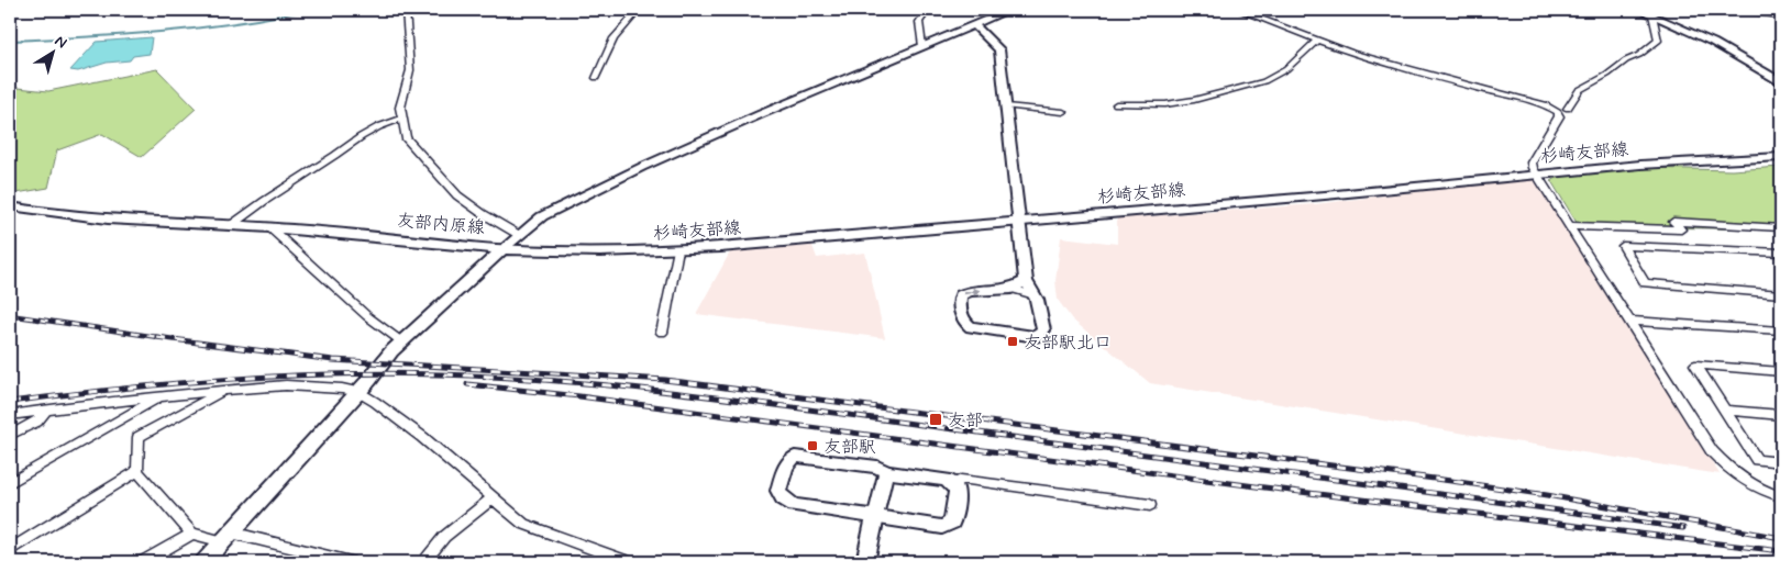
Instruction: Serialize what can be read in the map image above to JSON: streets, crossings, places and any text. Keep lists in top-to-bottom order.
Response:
{
  "streets": {
    "main road": ["杉崎友部線", "友部内原線"]
  },
  "crossings": [
    ["杉崎友部線", "友部内原線"]
  ],
  "places": {
    "transit": ["友部駅北口", "友部", "友部駅"]
  },
  "north": "top right"
}
